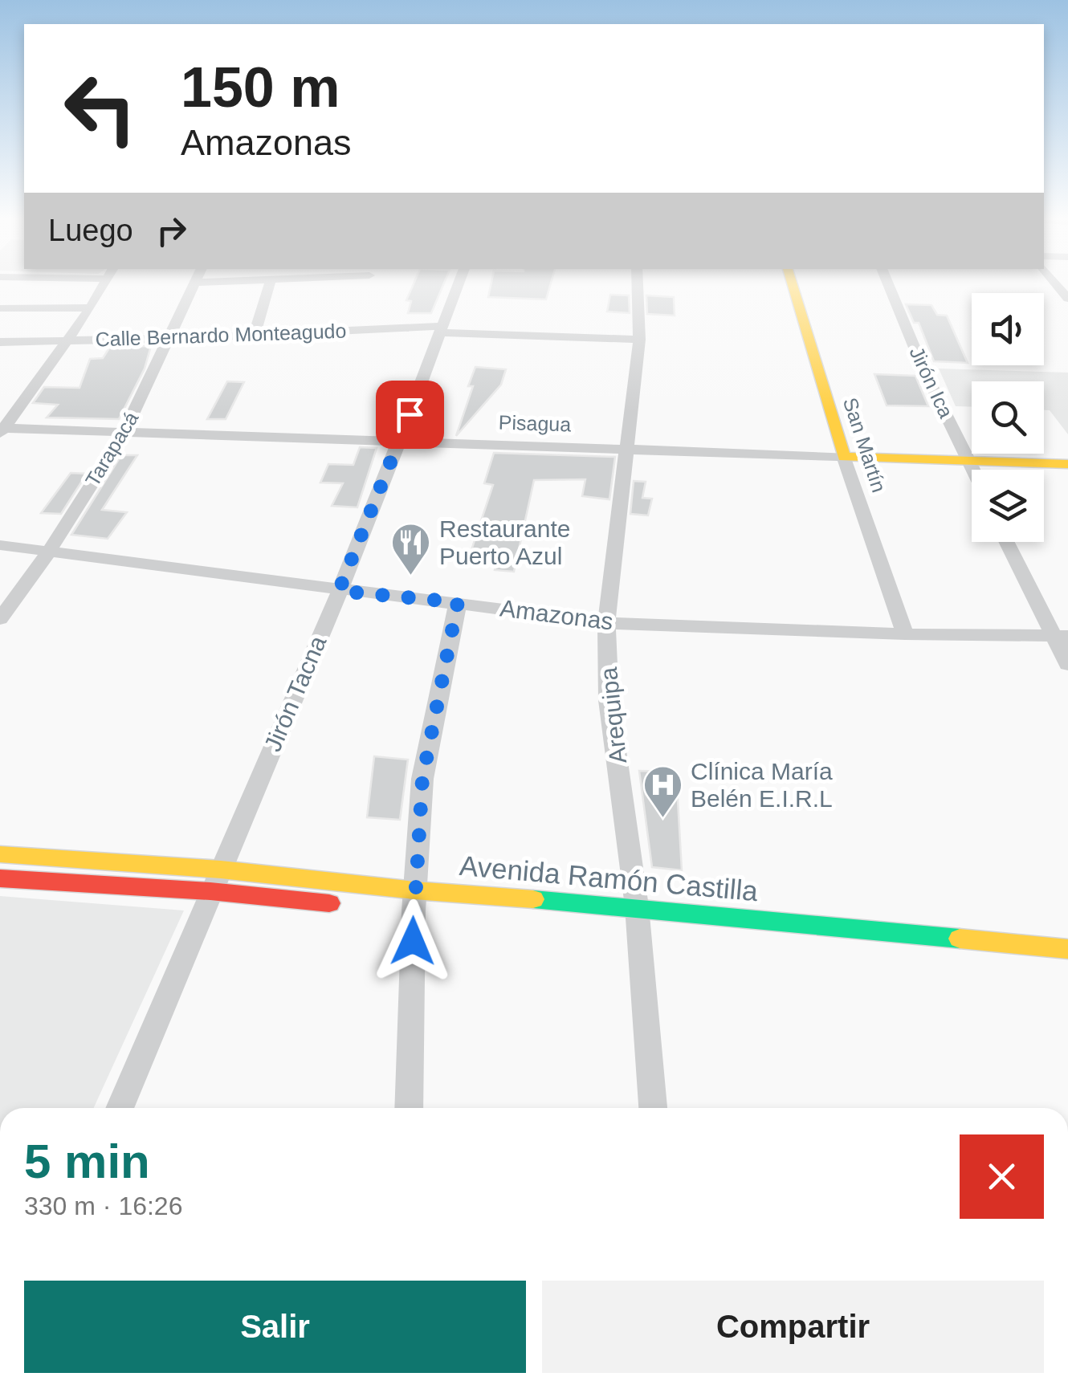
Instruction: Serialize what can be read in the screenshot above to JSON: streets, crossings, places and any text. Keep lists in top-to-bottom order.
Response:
{
  "streets": {
    "main road": ["Pisagua", "San Martín", "Avenida Ramón Castilla"],
    "street": [
      "Calle Bernardo Monteagudo",
      "Jirón Ica",
      "Tarapacá",
      "Amazonas",
      "Jirón Tacna",
      "Arequipa"
    ]
  },
  "crossings": [
    ["Calle Bernardo Monteagudo", "Tarapacá"],
    ["Calle Bernardo Monteagudo", "Jirón Tacna"],
    ["Calle Bernardo Monteagudo", "Arequipa"],
    ["Jirón Ica", "Pisagua"],
    ["Pisagua", "San Martín"],
    ["Pisagua", "Tarapacá"],
    ["Pisagua", "Jirón Tacna"],
    ["Pisagua", "Arequipa"],
    ["San Martín", "Amazonas"],
    ["Tarapacá", "Amazonas"],
    ["Amazonas", "Jirón Tacna"],
    ["Amazonas", "Arequipa"],
    ["Jirón Tacna", "Avenida Ramón Castilla"],
    ["Arequipa", "Avenida Ramón Castilla"]
  ],
  "places": {
    "restaurant": ["Restaurante Puerto Azul"],
    "hospital": ["Clínica María Belén E.I.R.L"]
  },
  "page": {
    "turn": ["150 m", "Amazonas"],
    "then": "Luego",
    "heading": ["5 min", "330 m · 16:26"],
    "buttons": ["Salir", "Compartir"]
  }
}
